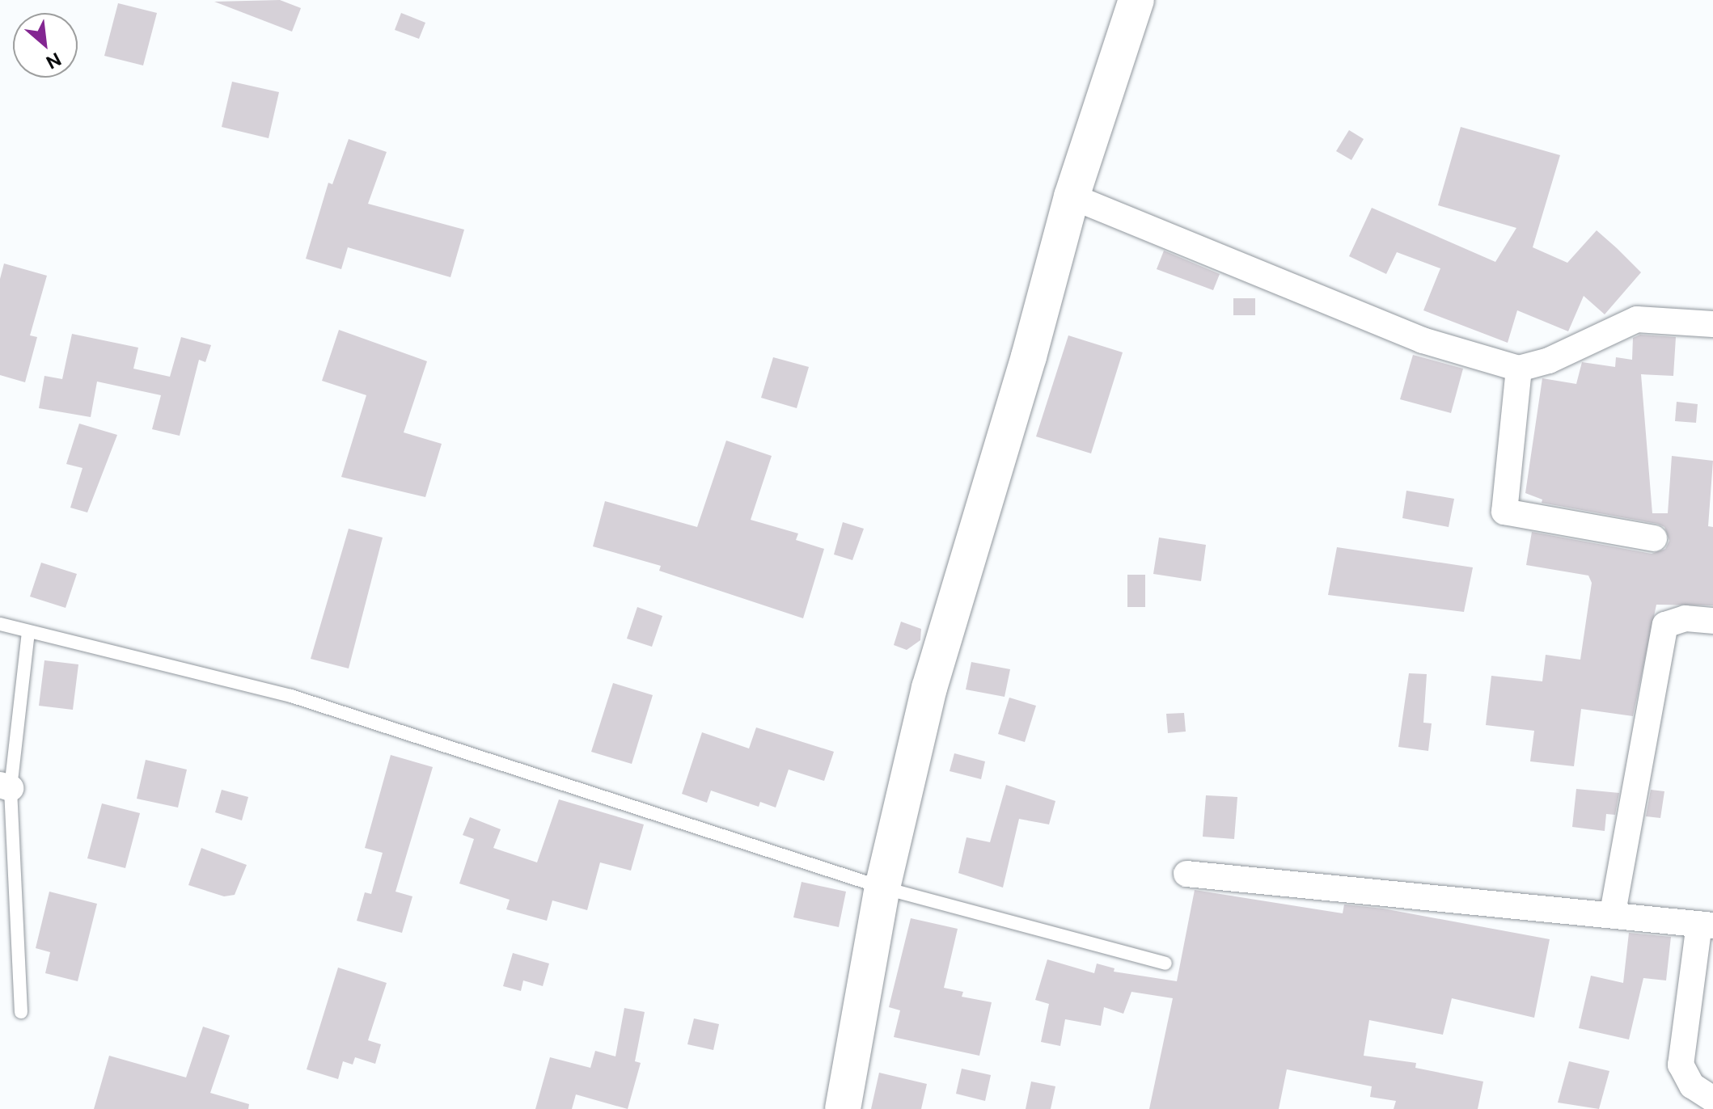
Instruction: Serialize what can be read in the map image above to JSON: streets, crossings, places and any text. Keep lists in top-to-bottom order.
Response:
{
  "north": "bottom right"
}
